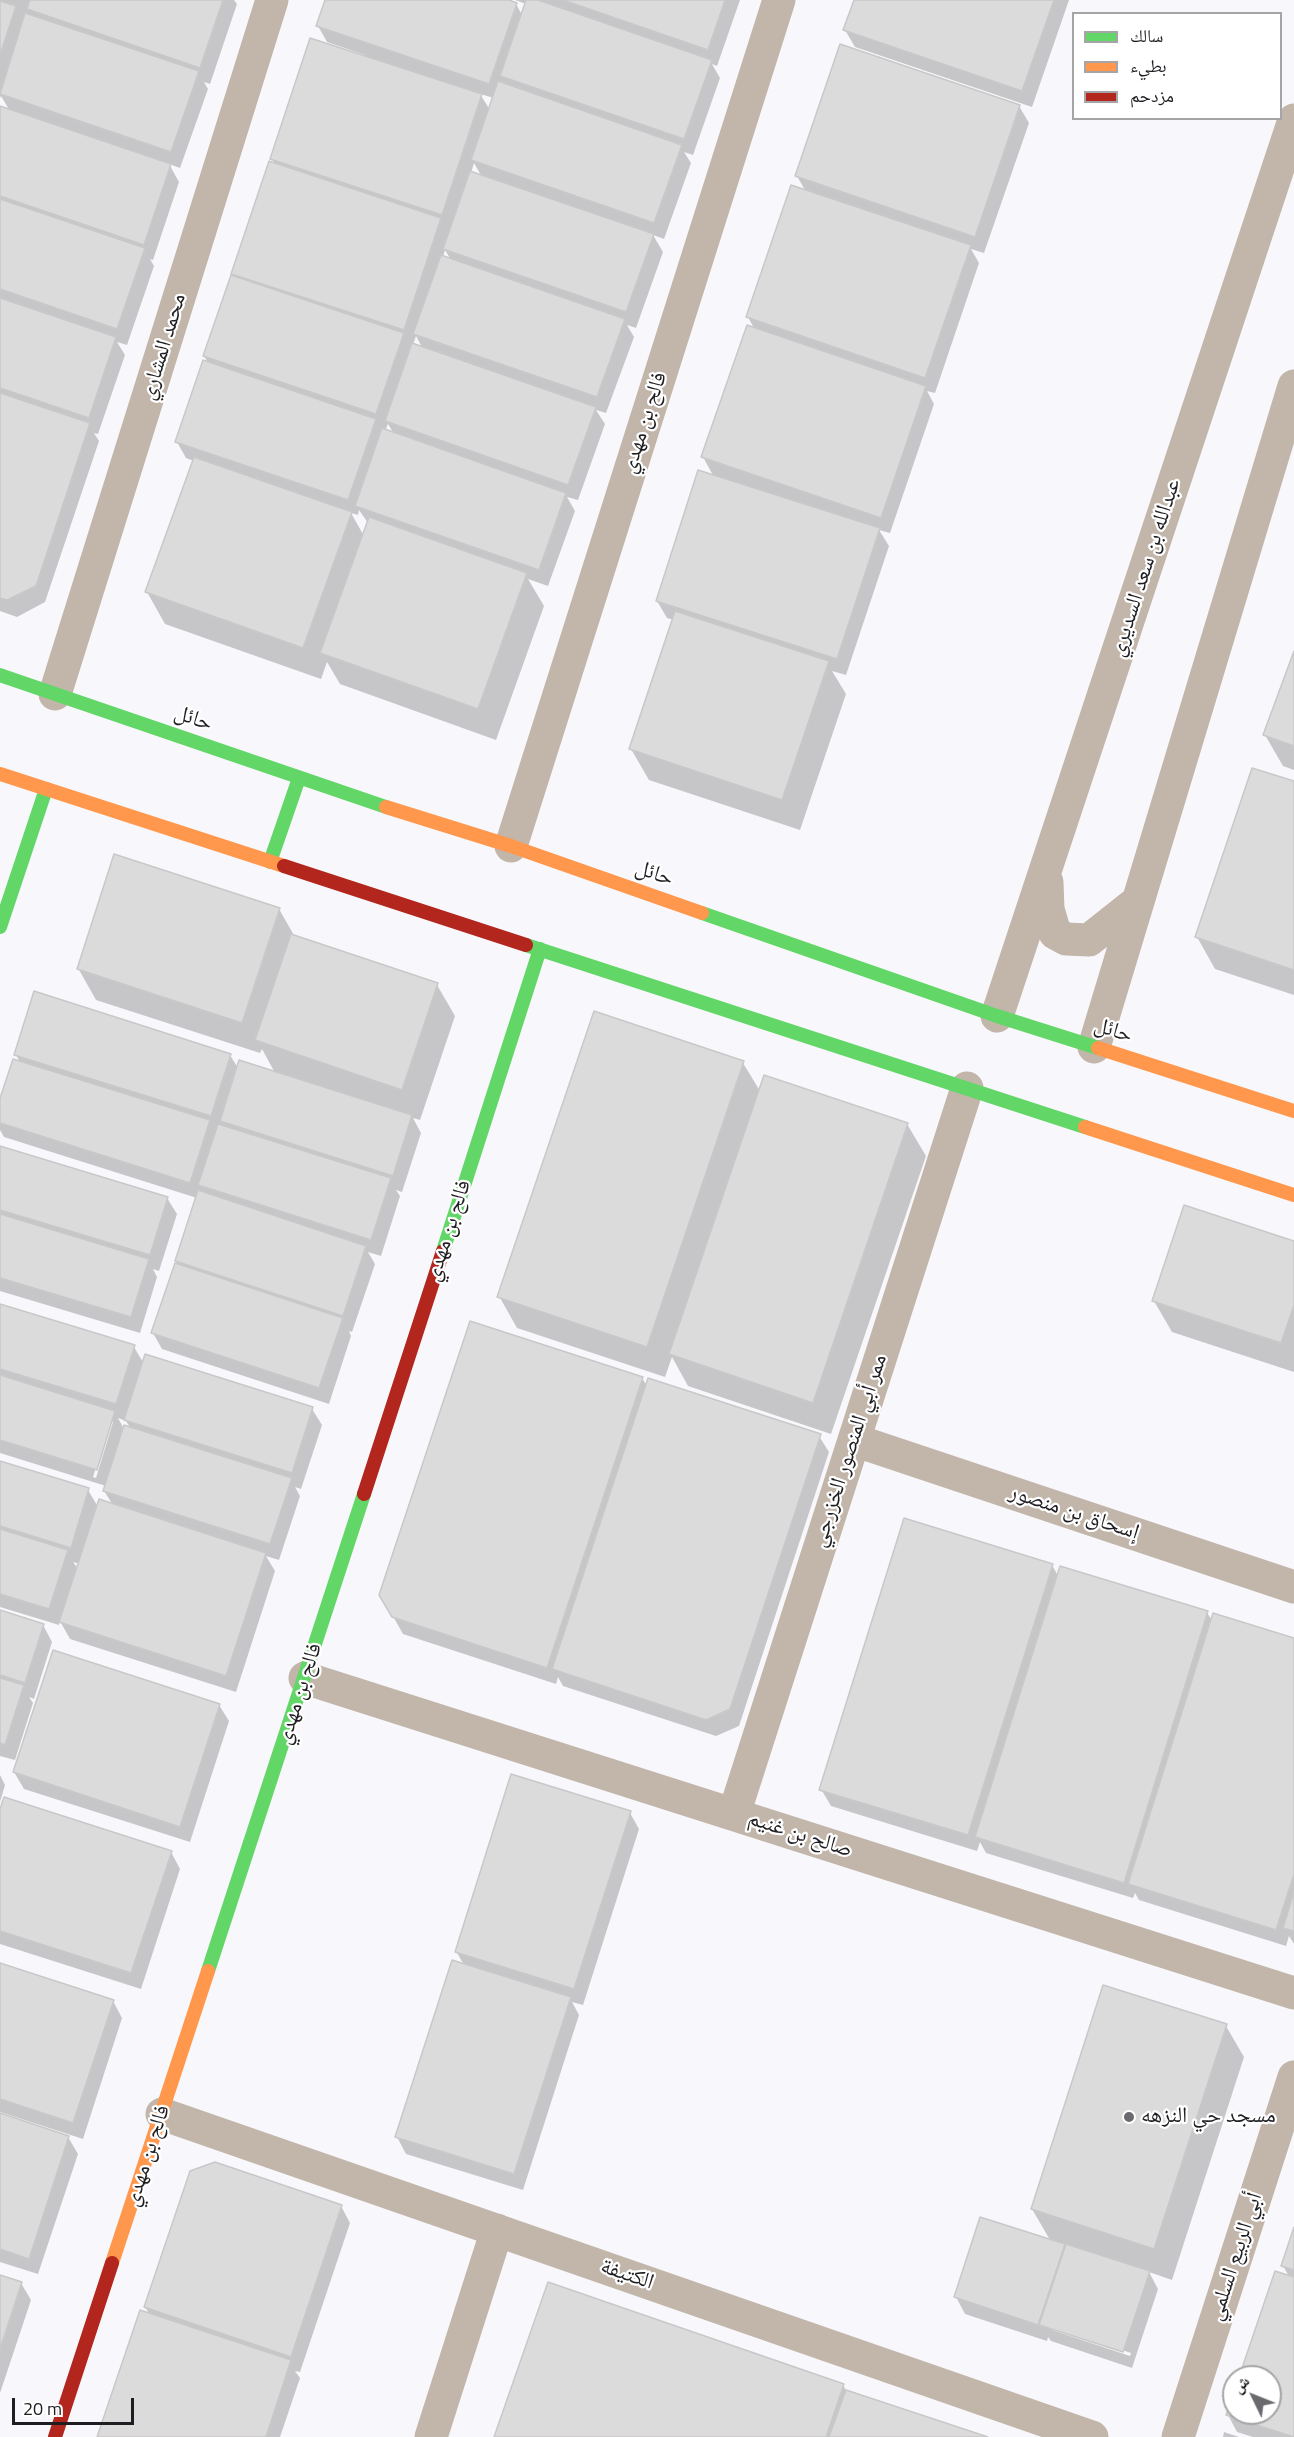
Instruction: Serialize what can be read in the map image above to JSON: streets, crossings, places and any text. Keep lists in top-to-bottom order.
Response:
{
  "streets": {
    "street": [
      "محمد المشاري",
      "فالح بن مهدي",
      "عبدالله بن سعد السديري",
      "حائل",
      "ممر أبي المنصور الخزرجي",
      "إسحاق بن منصور",
      "صالح بن غنيم",
      "أبي الربيع السلمي",
      "الكتيفة"
    ]
  },
  "crossings": [
    ["محمد المشاري", "حائل"],
    ["فالح بن مهدي", "حائل"],
    ["فالح بن مهدي", "صالح بن غنيم"],
    ["فالح بن مهدي", "الكتيفة"],
    ["عبدالله بن سعد السديري", "حائل"],
    ["ممر أبي المنصور الخزرجي", "إسحاق بن منصور"],
    ["ممر أبي المنصور الخزرجي", "صالح بن غنيم"]
  ],
  "places": ["مسجد حي النزهه"],
  "legend": ["سالك", "بطيء", "مزدحم"],
  "scale_bar": "20 m",
  "north": "top left"
}
